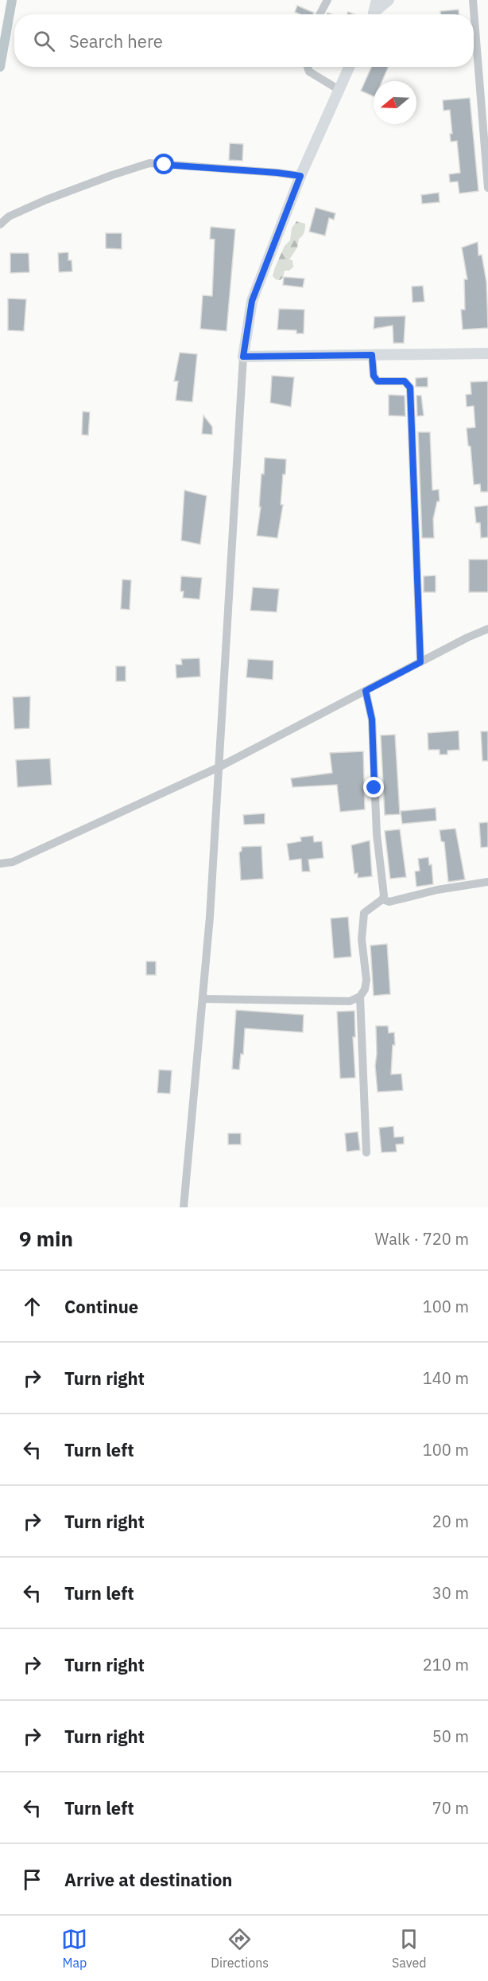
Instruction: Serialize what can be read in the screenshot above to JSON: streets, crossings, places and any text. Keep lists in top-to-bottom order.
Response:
{
  "north": "left",
  "page": {
    "search": "Search here",
    "heading": ["9 min", "Walk · 720 m"],
    "list": [
      ["Continue", "100 m"],
      ["Turn right", "140 m"],
      ["Turn left", "100 m"],
      ["Turn right", "20 m"],
      ["Turn left", "30 m"],
      ["Turn right", "210 m"],
      ["Turn right", "50 m"],
      ["Turn left", "70 m"],
      "Arrive at destination"
    ],
    "nav": ["Map", "Directions", "Saved"]
  }
}
